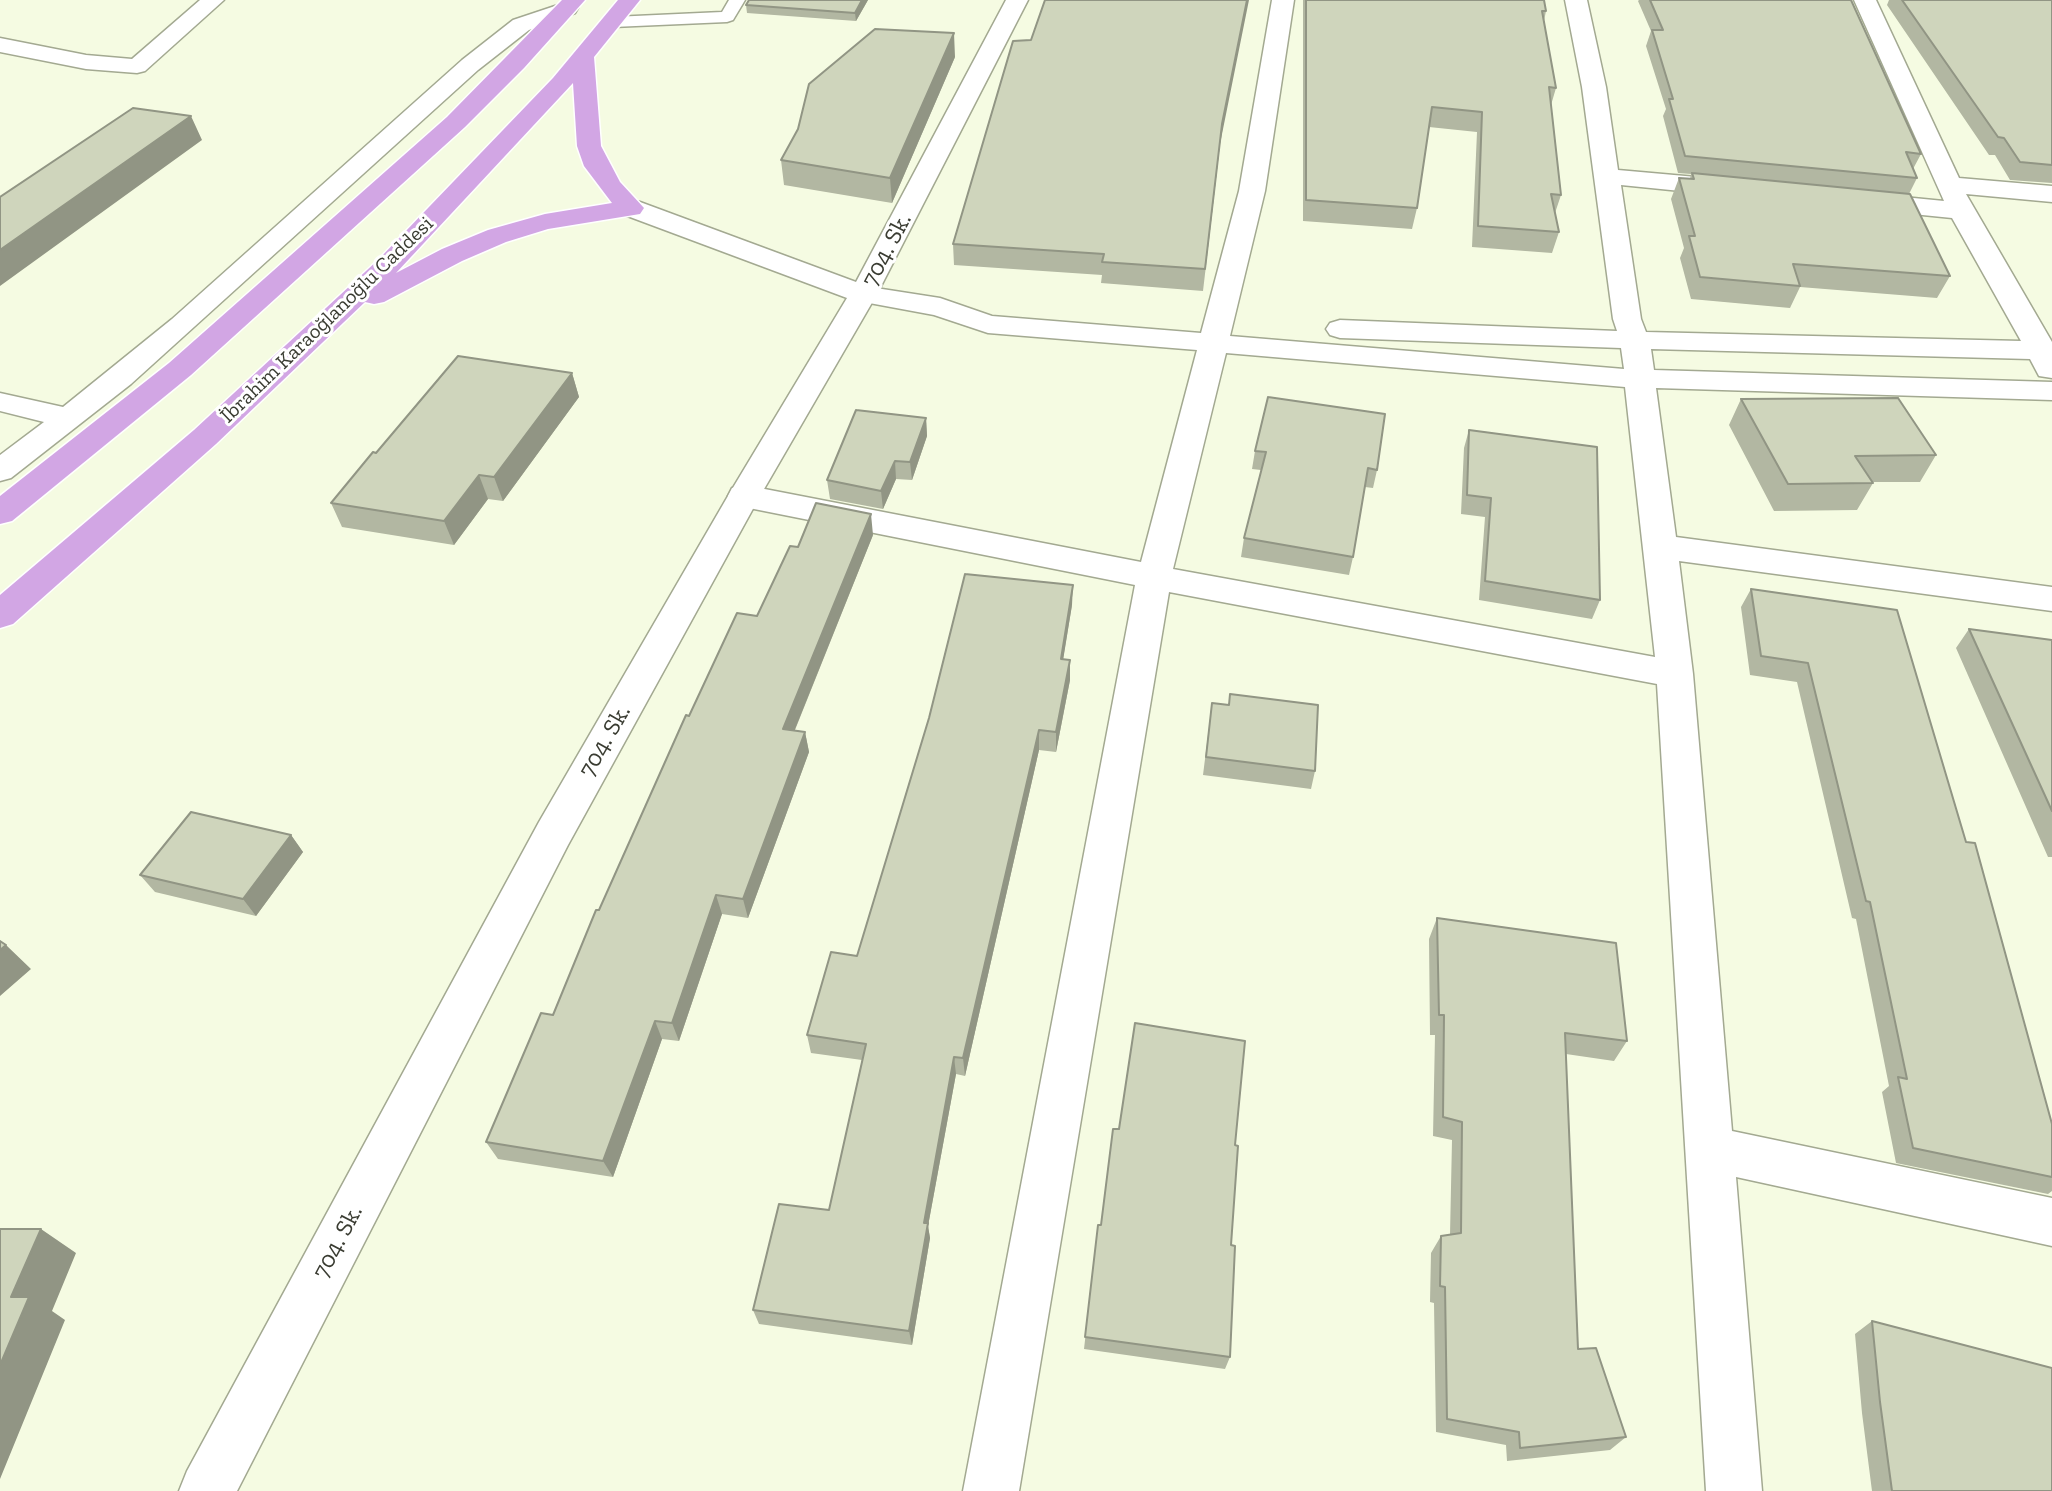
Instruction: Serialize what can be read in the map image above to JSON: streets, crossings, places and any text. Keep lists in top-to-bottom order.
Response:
{
  "streets": {
    "highway": ["İbrahim Karaoğlanoğlu Caddesi"],
    "street": ["704. Sk."]
  }
}
